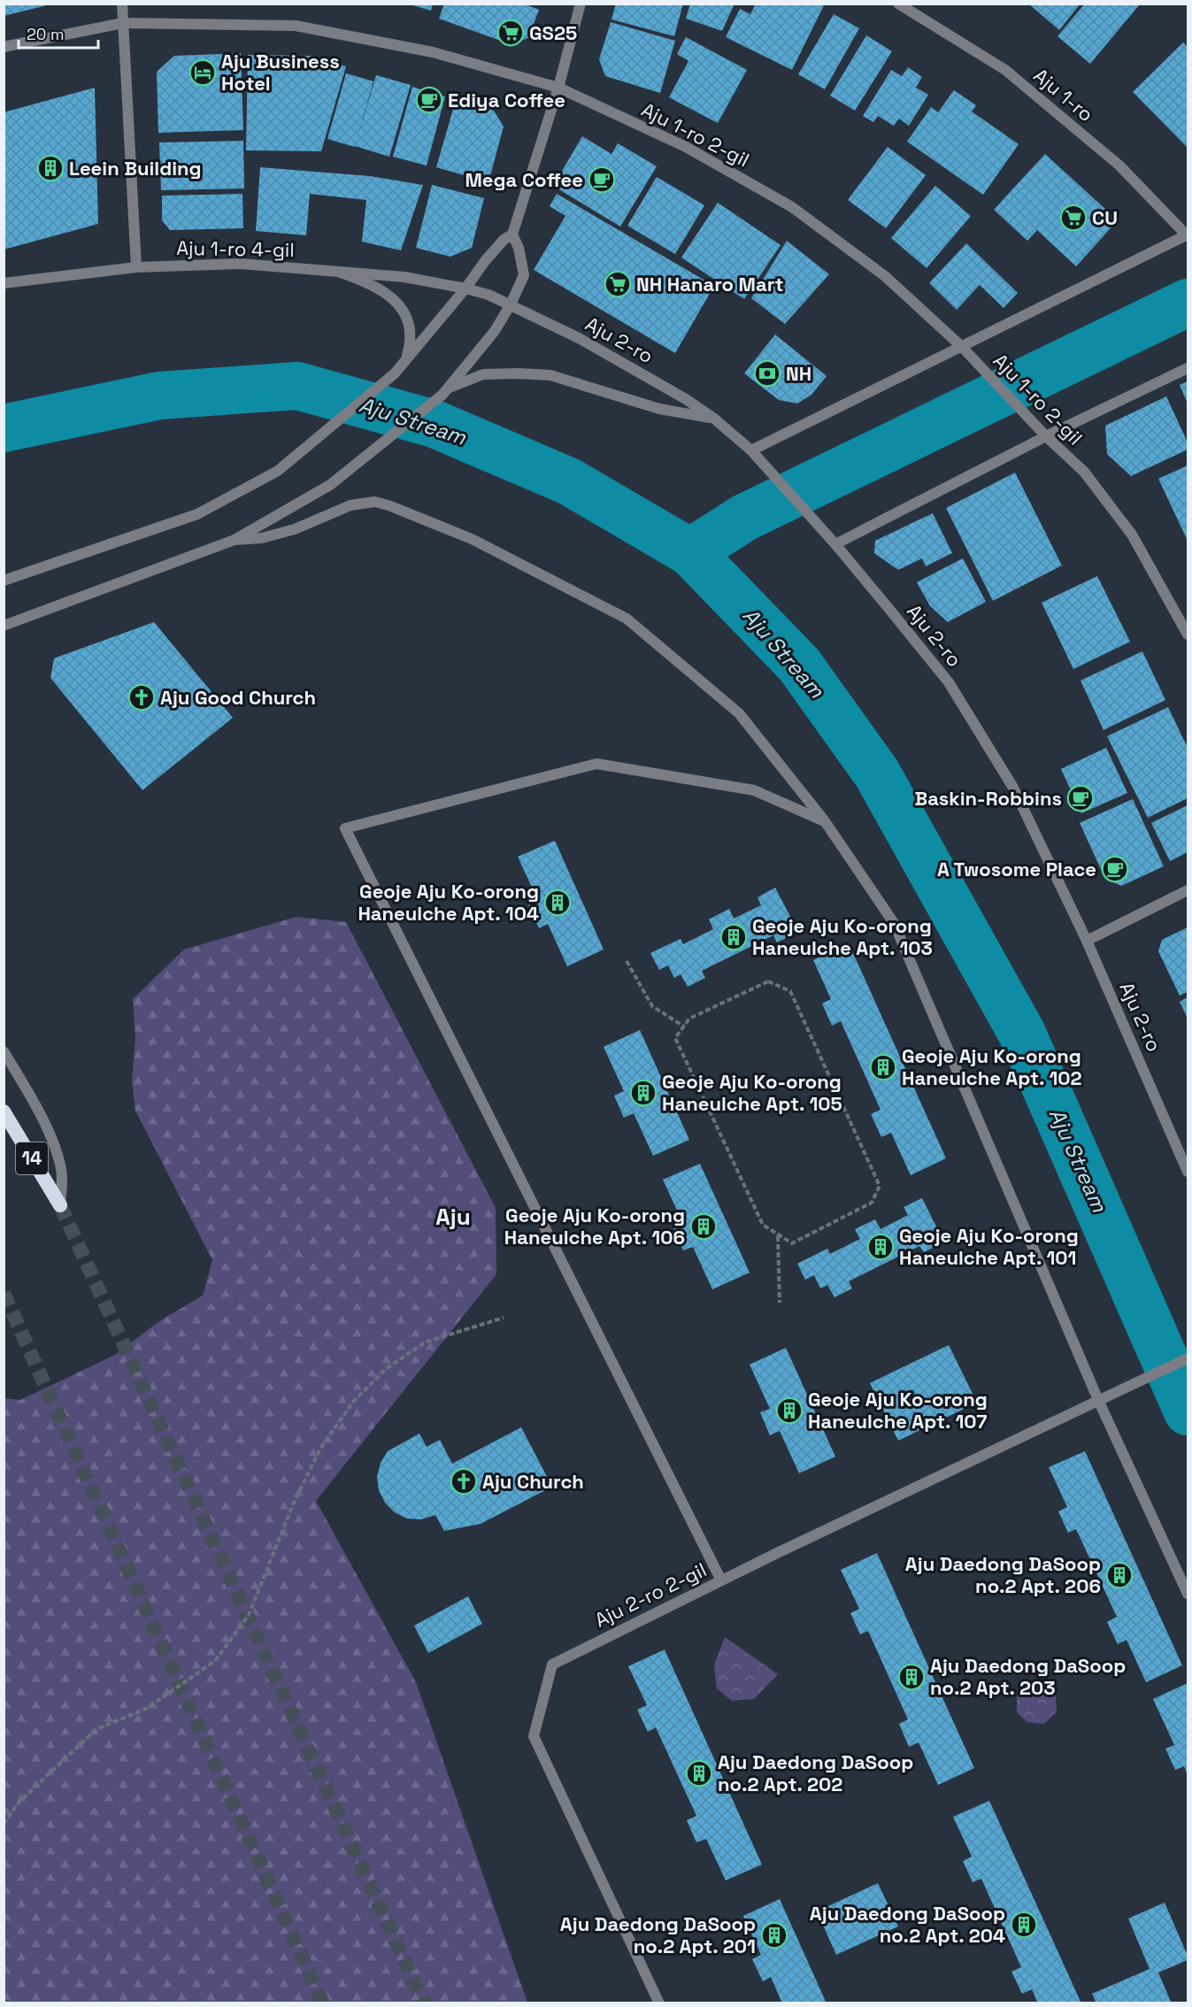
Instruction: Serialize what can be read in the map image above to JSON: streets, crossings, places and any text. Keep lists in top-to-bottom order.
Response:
{
  "streets": {
    "highway": ["14"],
    "street": [
      "Aju 1-ro",
      "Aju 1-ro 2-gil",
      "Aju 1-ro 4-gil",
      "Aju 2-ro",
      "Aju 2-ro 2-gil"
    ]
  },
  "crossings": [
    ["Aju 1-ro 4-gil", "Aju 2-ro"]
  ],
  "districts": ["Aju"],
  "water": ["Aju Stream"],
  "places": {
    "supermarket": ["GS25", "CU", "NH Hanaro Mart"],
    "hotel": ["Aju Business Hotel"],
    "cafe": [
      "Ediya Coffee",
      "Mega Coffee",
      "Baskin-Robbins",
      "A Twosome Place"
    ],
    "building": [
      "Leein Building",
      "Geoje Aju Ko-orong Haneulche Apt. 104",
      "Geoje Aju Ko-orong Haneulche Apt. 103",
      "Geoje Aju Ko-orong Haneulche Apt. 102",
      "Geoje Aju Ko-orong Haneulche Apt. 105",
      "Geoje Aju Ko-orong Haneulche Apt. 106",
      "Geoje Aju Ko-orong Haneulche Apt. 101",
      "Geoje Aju Ko-orong Haneulche Apt. 107",
      "Aju Daedong DaSoop no.2 Apt. 206",
      "Aju Daedong DaSoop no.2 Apt. 203",
      "Aju Daedong DaSoop no.2 Apt. 202",
      "Aju Daedong DaSoop no.2 Apt. 204",
      "Aju Daedong DaSoop no.2 Apt. 201"
    ],
    "bank": ["NH"],
    "church": ["Aju Good Church", "Aju Church"]
  },
  "scale_bar": "20 m"
}
